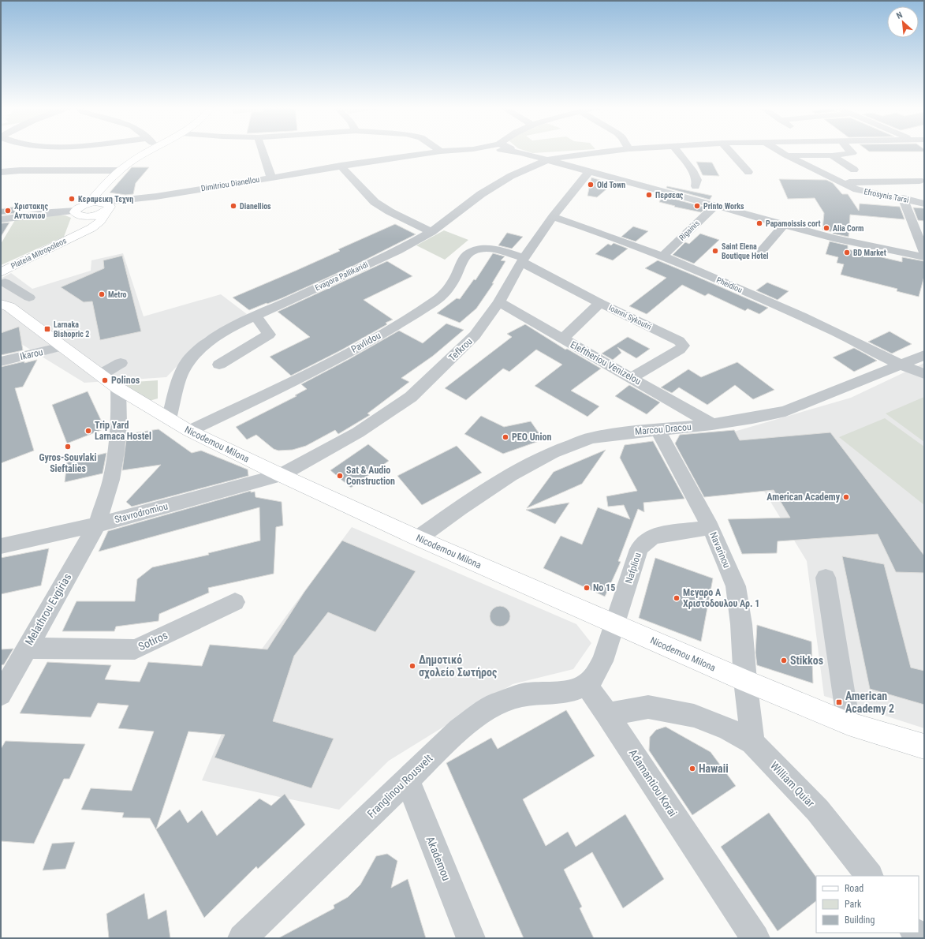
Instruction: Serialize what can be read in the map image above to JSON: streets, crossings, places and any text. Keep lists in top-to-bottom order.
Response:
{
  "streets": {
    "main road": ["Plateia Mitropoleos", "Nicodemou Milona"],
    "street": [
      "Dimitriou Dianellou",
      "Efrosynis Tarsi",
      "Rigainis",
      "Evagora Pallikaridi",
      "Pheidiou",
      "Ioanni Sykoutri",
      "Pavlidou",
      "Tefkrou",
      "Ikarou",
      "Eleftheriou Venizelou",
      "Marcou Dracou",
      "Stavrodromiou",
      "Navarinou",
      "Nafpliou",
      "Melathrou Evgirias",
      "Sotiros",
      "Adamantiou Korai",
      "William Quiar",
      "Franglinou Rousvelt",
      "Akademou"
    ]
  },
  "crossings": [
    ["Dimitriou Dianellou", "Rigainis"],
    ["Dimitriou Dianellou", "Plateia Mitropoleos"],
    ["Dimitriou Dianellou", "Evagora Pallikaridi"],
    ["Dimitriou Dianellou", "Tefkrou"],
    ["Rigainis", "Pheidiou"],
    ["Evagora Pallikaridi", "Nicodemou Milona"],
    ["Pheidiou", "Tefkrou"],
    ["Pheidiou", "Marcou Dracou"],
    ["Ioanni Sykoutri", "Pavlidou"],
    ["Ioanni Sykoutri", "Tefkrou"],
    ["Ioanni Sykoutri", "Eleftheriou Venizelou"],
    ["Pavlidou", "Tefkrou"],
    ["Pavlidou", "Nicodemou Milona"],
    ["Tefkrou", "Eleftheriou Venizelou"],
    ["Tefkrou", "Nicodemou Milona"],
    ["Tefkrou", "Stavrodromiou"],
    ["Ikarou", "Nicodemou Milona"],
    ["Eleftheriou Venizelou", "Marcou Dracou"],
    ["Marcou Dracou", "Nicodemou Milona"],
    ["Marcou Dracou", "Navarinou"],
    ["Nicodemou Milona", "Stavrodromiou"],
    ["Nicodemou Milona", "Navarinou"],
    ["Nicodemou Milona", "Nafpliou"],
    ["Nicodemou Milona", "Melathrou Evgirias"],
    ["Stavrodromiou", "Melathrou Evgirias"],
    ["Navarinou", "Nafpliou"],
    ["Melathrou Evgirias", "Sotiros"],
    ["Adamantiou Korai", "Franglinou Rousvelt"],
    ["Franglinou Rousvelt", "Akademou"]
  ],
  "places": {
    "other": [
      "Old Town",
      "Περσεας",
      "Κεραμεικη Τεχνη",
      "Dianellios",
      "Printo Works",
      "Χριστακης Αντωνιου",
      "Papamoissis cort",
      "Alia Corm",
      "Saint Elena Boutique Hotel",
      "BD Market",
      "Metro",
      "Polinos",
      "Trip Yard Larnaca Hostel",
      "PEO Union",
      "Gyros-Souvlaki Sieftalies",
      "Sat & Audio Construction",
      "American Academy",
      "No 15",
      "Μεγαρο Α Χριστοδουλου Αρ. 1",
      "Stikkos",
      "Δημοτικό σχολείο Σωτήρος",
      "Hawaii"
    ],
    "transit": ["Larnaka Bishopric 2", "American Academy 2"]
  },
  "legend": ["Road", "Park", "Building"],
  "north": "top left"
}
